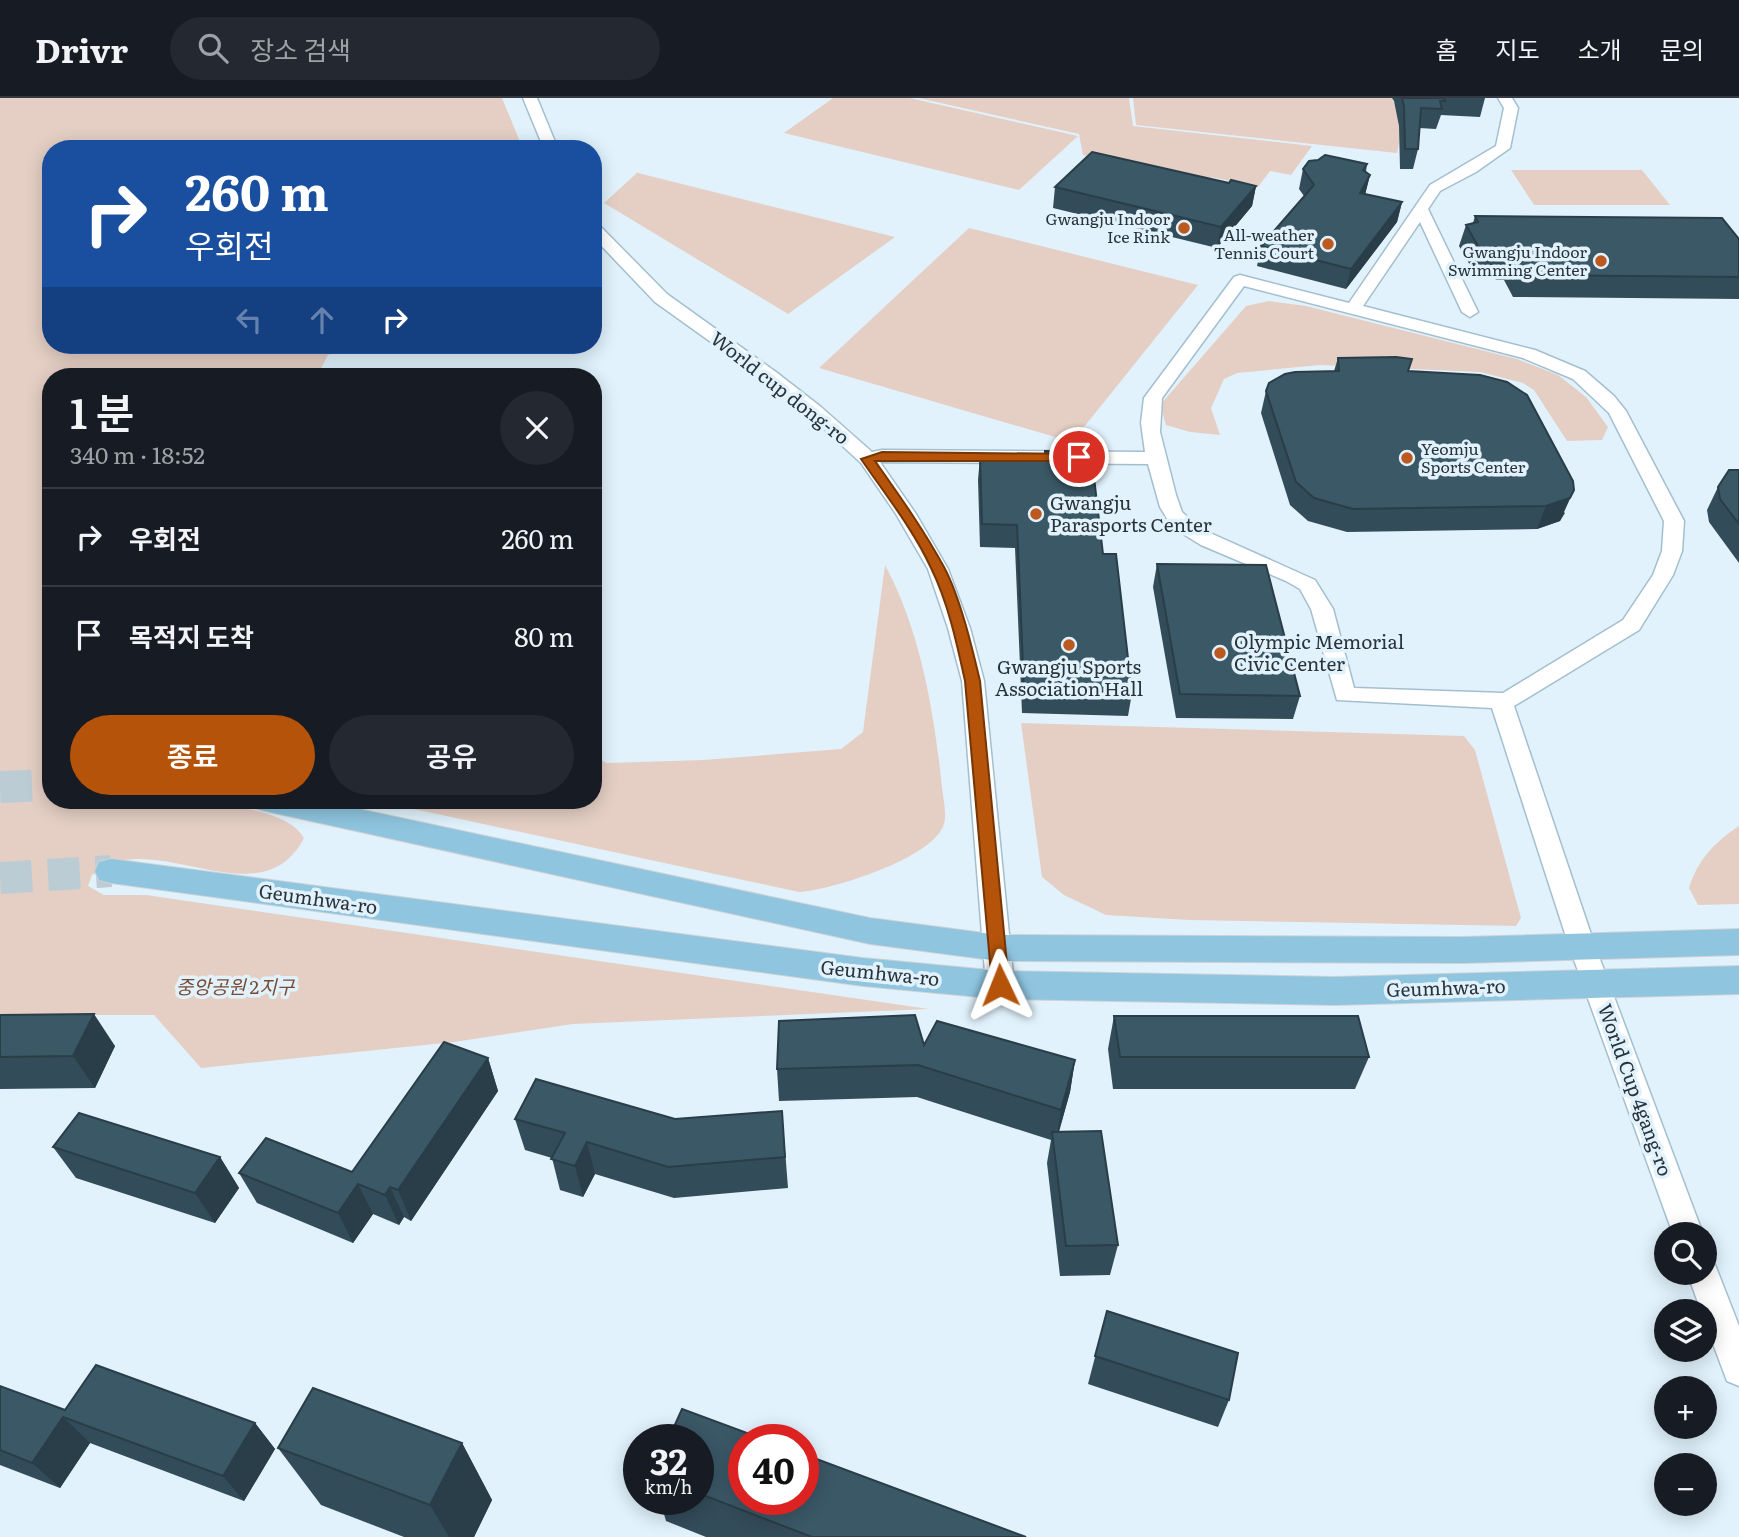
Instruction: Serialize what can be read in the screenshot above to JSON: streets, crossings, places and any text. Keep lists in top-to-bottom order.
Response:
{
  "streets": {
    "main road": ["Geumhwa-ro"],
    "street": ["World cup dong-ro", "World Cup 4gang-ro"]
  },
  "crossings": [
    ["World cup dong-ro", "Geumhwa-ro"],
    ["Geumhwa-ro", "World Cup 4gang-ro"]
  ],
  "parks": ["중앙공원 2지구"],
  "places": [
    "Gwangju Indoor Ice Rink",
    "All-weather Tennis Court",
    "Gwangju Indoor Swimming Center",
    "Yeomju Sports Center",
    "Gwangju Parasports Center",
    "Gwangju Sports Association Hall",
    "Olympic Memorial Civic Center"
  ],
  "page": {
    "header": "Drivr",
    "search": "장소 검색",
    "nav": [
      "홈",
      "지도",
      "소개",
      "문의"
    ],
    "turn": ["260 m", "우회전"],
    "heading": ["1 분", "340 m · 18:52"],
    "list": [
      {
        "name": "우회전",
        "value": "260 m"
      },
      {
        "name": "목적지 도착",
        "value": "80 m"
      }
    ],
    "buttons": ["종료", "공유"],
    "map_buttons": ["+", "−"],
    "speed": "32 km/h",
    "limit": "40"
  }
}
